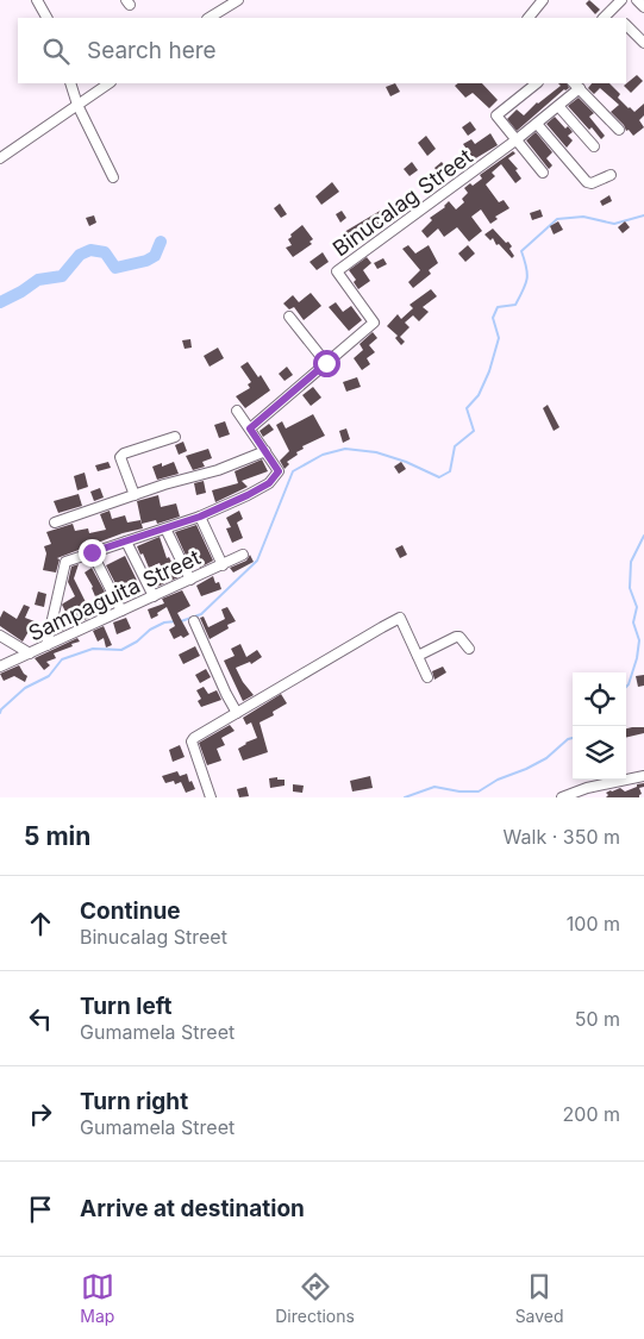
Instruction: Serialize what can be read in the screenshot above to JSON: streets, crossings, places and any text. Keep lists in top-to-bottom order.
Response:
{
  "streets": {
    "street": ["Binucalag Street", "Sampaguita Street"]
  },
  "page": {
    "search": "Search here",
    "heading": ["5 min", "Walk · 350 m"],
    "list": [
      ["Continue", "Binucalag Street", "100 m"],
      ["Turn left", "Gumamela Street", "50 m"],
      ["Turn right", "Gumamela Street", "200 m"],
      "Arrive at destination"
    ],
    "nav": ["Map", "Directions", "Saved"]
  }
}
